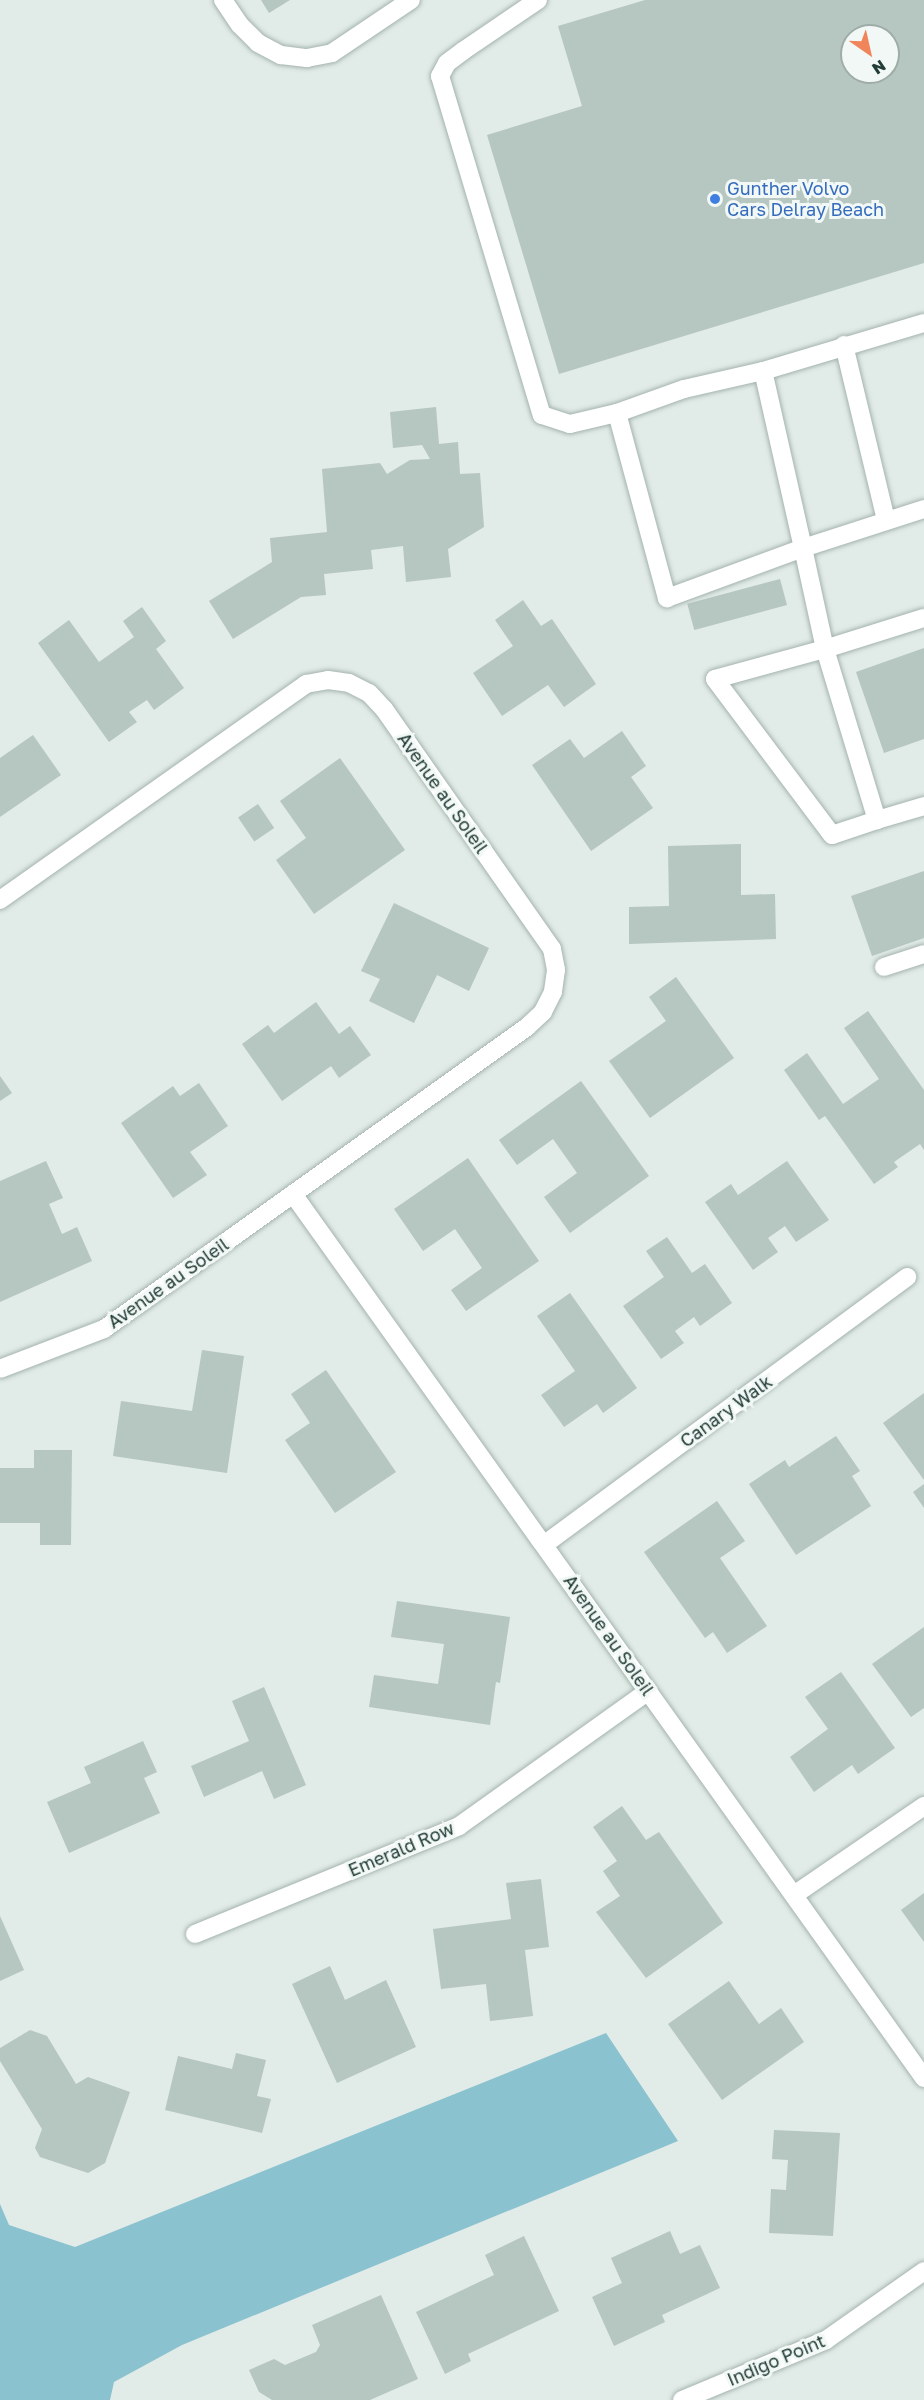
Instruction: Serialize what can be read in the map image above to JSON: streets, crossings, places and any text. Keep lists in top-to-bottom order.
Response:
{
  "streets": {
    "street": [
      "Avenue au Soleil",
      "Canary Walk",
      "Emerald Row",
      "Indigo Point"
    ]
  },
  "crossings": [
    ["Avenue au Soleil", "Canary Walk"],
    ["Avenue au Soleil", "Emerald Row"]
  ],
  "places": ["Gunther Volvo Cars Delray Beach"],
  "north": "bottom right"
}
